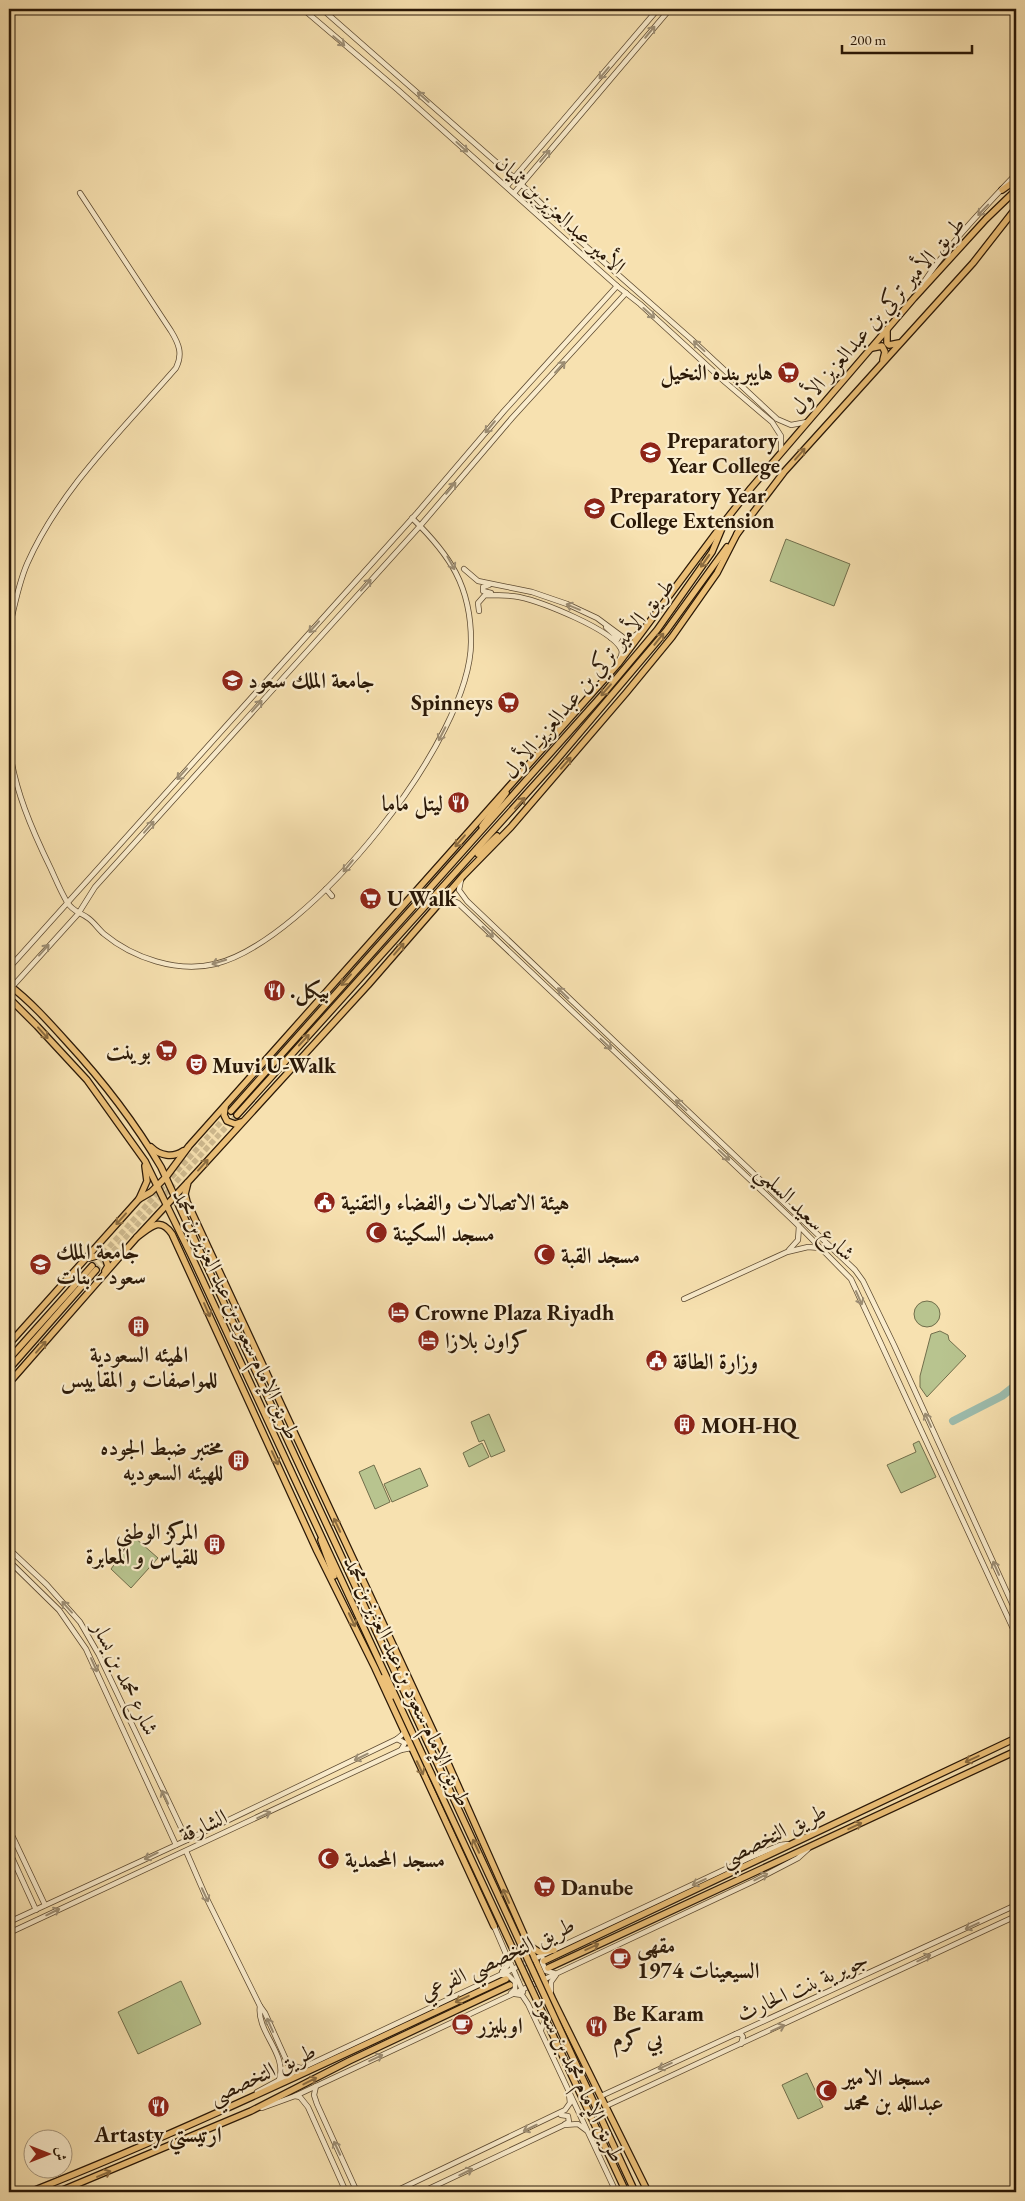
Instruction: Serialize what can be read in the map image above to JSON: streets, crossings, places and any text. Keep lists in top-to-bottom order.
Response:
{
  "streets": {
    "main road": ["طريق الأمير تركي بن عبدالعزيز الأول", "طريق الإمام سعود بن عبد العزيز بن محمد", "طريق التخصصي"],
    "street": [
      "الأمير عبدالعزيز بن ثنيان",
      "شارع سعيد السلمي",
      "شارع محمد بن يسار",
      "الشارقة",
      "طريق التخصصي الفرعي",
      "جويرية بنت الحارث",
      "طريق الإمام محمد بن سعود"
    ]
  },
  "crossings": [
    ["الأمير عبدالعزيز بن ثنيان", "طريق الأمير تركي بن عبدالعزيز الأول"],
    ["شارع محمد بن يسار", "الشارقة"],
    ["طريق التخصصي", "طريق التخصصي الفرعي"],
    ["طريق التخصصي الفرعي", "طريق الإمام محمد بن سعود"]
  ],
  "places": {
    "supermarket": [
      "هايبربنده النخيل",
      "Spinneys",
      "U Walk",
      "بوينت",
      "Danube"
    ],
    "school or university": [
      "Preparatory Year College",
      "Preparatory Year College Extension",
      "جامعة الملك سعود",
      "جامعة الملك سعود - بنات"
    ],
    "restaurant": [
      "ليتل ماما",
      ".بيكل",
      "Be Karam بي كرم",
      "Artasty ارتيستي"
    ],
    "theatre": ["Muvi U-Walk"],
    "public building": ["هيئة الاتصالات والفضاء والتقنية", "وزارة الطاقة"],
    "mosque": [
      "مسجد السكينة",
      "مسجد القبة",
      "مسجد المحمدية",
      "مسجد الامير عبدالله بن محمد"
    ],
    "hotel": ["Crowne Plaza Riyadh", "كراون بلازا"],
    "building": [
      "الهيئه السعودية للمواصفات و المقاييس",
      "MOH-HQ",
      "مختبر ضبط الجوده للهيئه السعوديه",
      "المركز الوطني للقياس و المعابرة"
    ],
    "cafe": ["مقهى السيعينات 1974", "اوبليزر"]
  },
  "scale_bar": "200 m",
  "north": "right"
}
